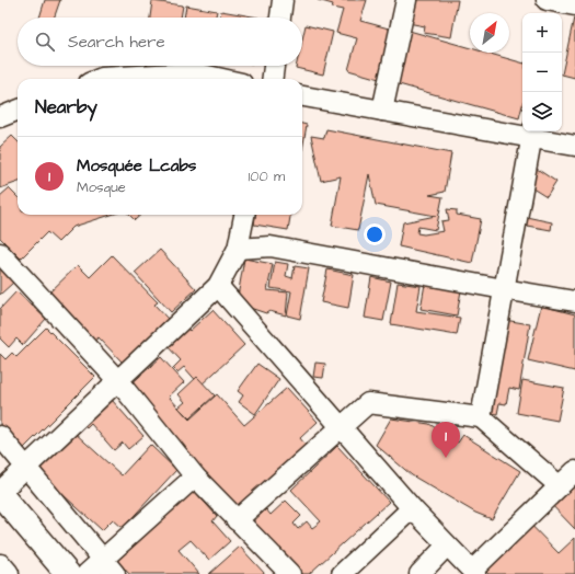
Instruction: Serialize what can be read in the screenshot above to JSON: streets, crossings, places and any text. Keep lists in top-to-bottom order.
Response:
{
  "north": "top right",
  "page": {
    "map_buttons": ["+", "−"],
    "search": "Search here",
    "heading": "Nearby",
    "list": [
      {
        "mark": "1",
        "name": "Mosquée Lcabs",
        "note": "Mosque",
        "value": "100 m"
      }
    ],
    "pins": "1"
  }
}
